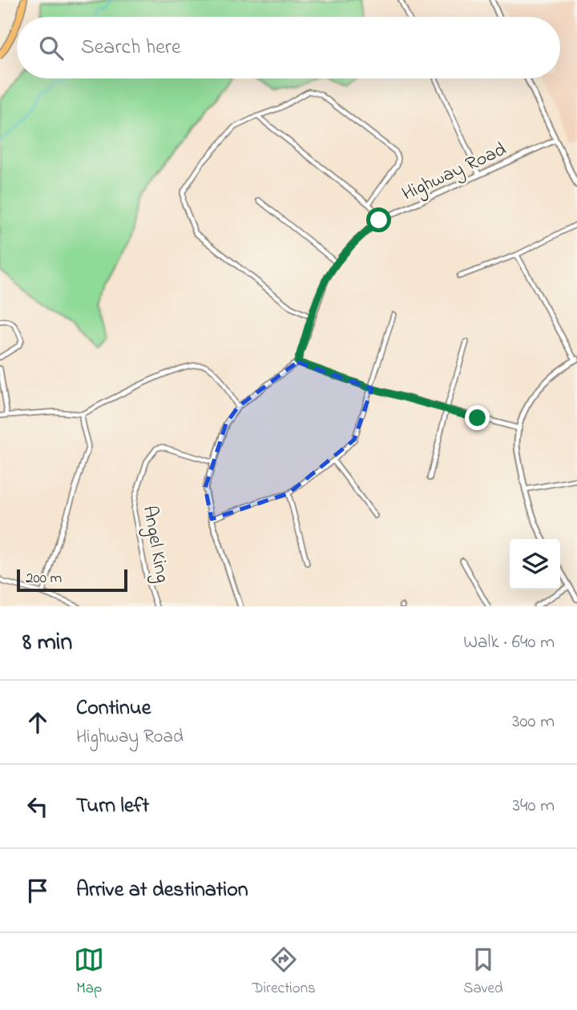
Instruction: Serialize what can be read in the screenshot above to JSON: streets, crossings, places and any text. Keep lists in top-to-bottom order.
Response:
{
  "streets": {
    "street": ["Highway Road", "Angel King"]
  },
  "scale_bar": "200 m",
  "page": {
    "search": "Search here",
    "scale": "200 m",
    "heading": ["8 min", "Walk · 640 m"],
    "list": [
      ["Continue", "Highway Road", "300 m"],
      ["Turn left", "340 m"],
      "Arrive at destination"
    ],
    "nav": ["Map", "Directions", "Saved"]
  }
}
